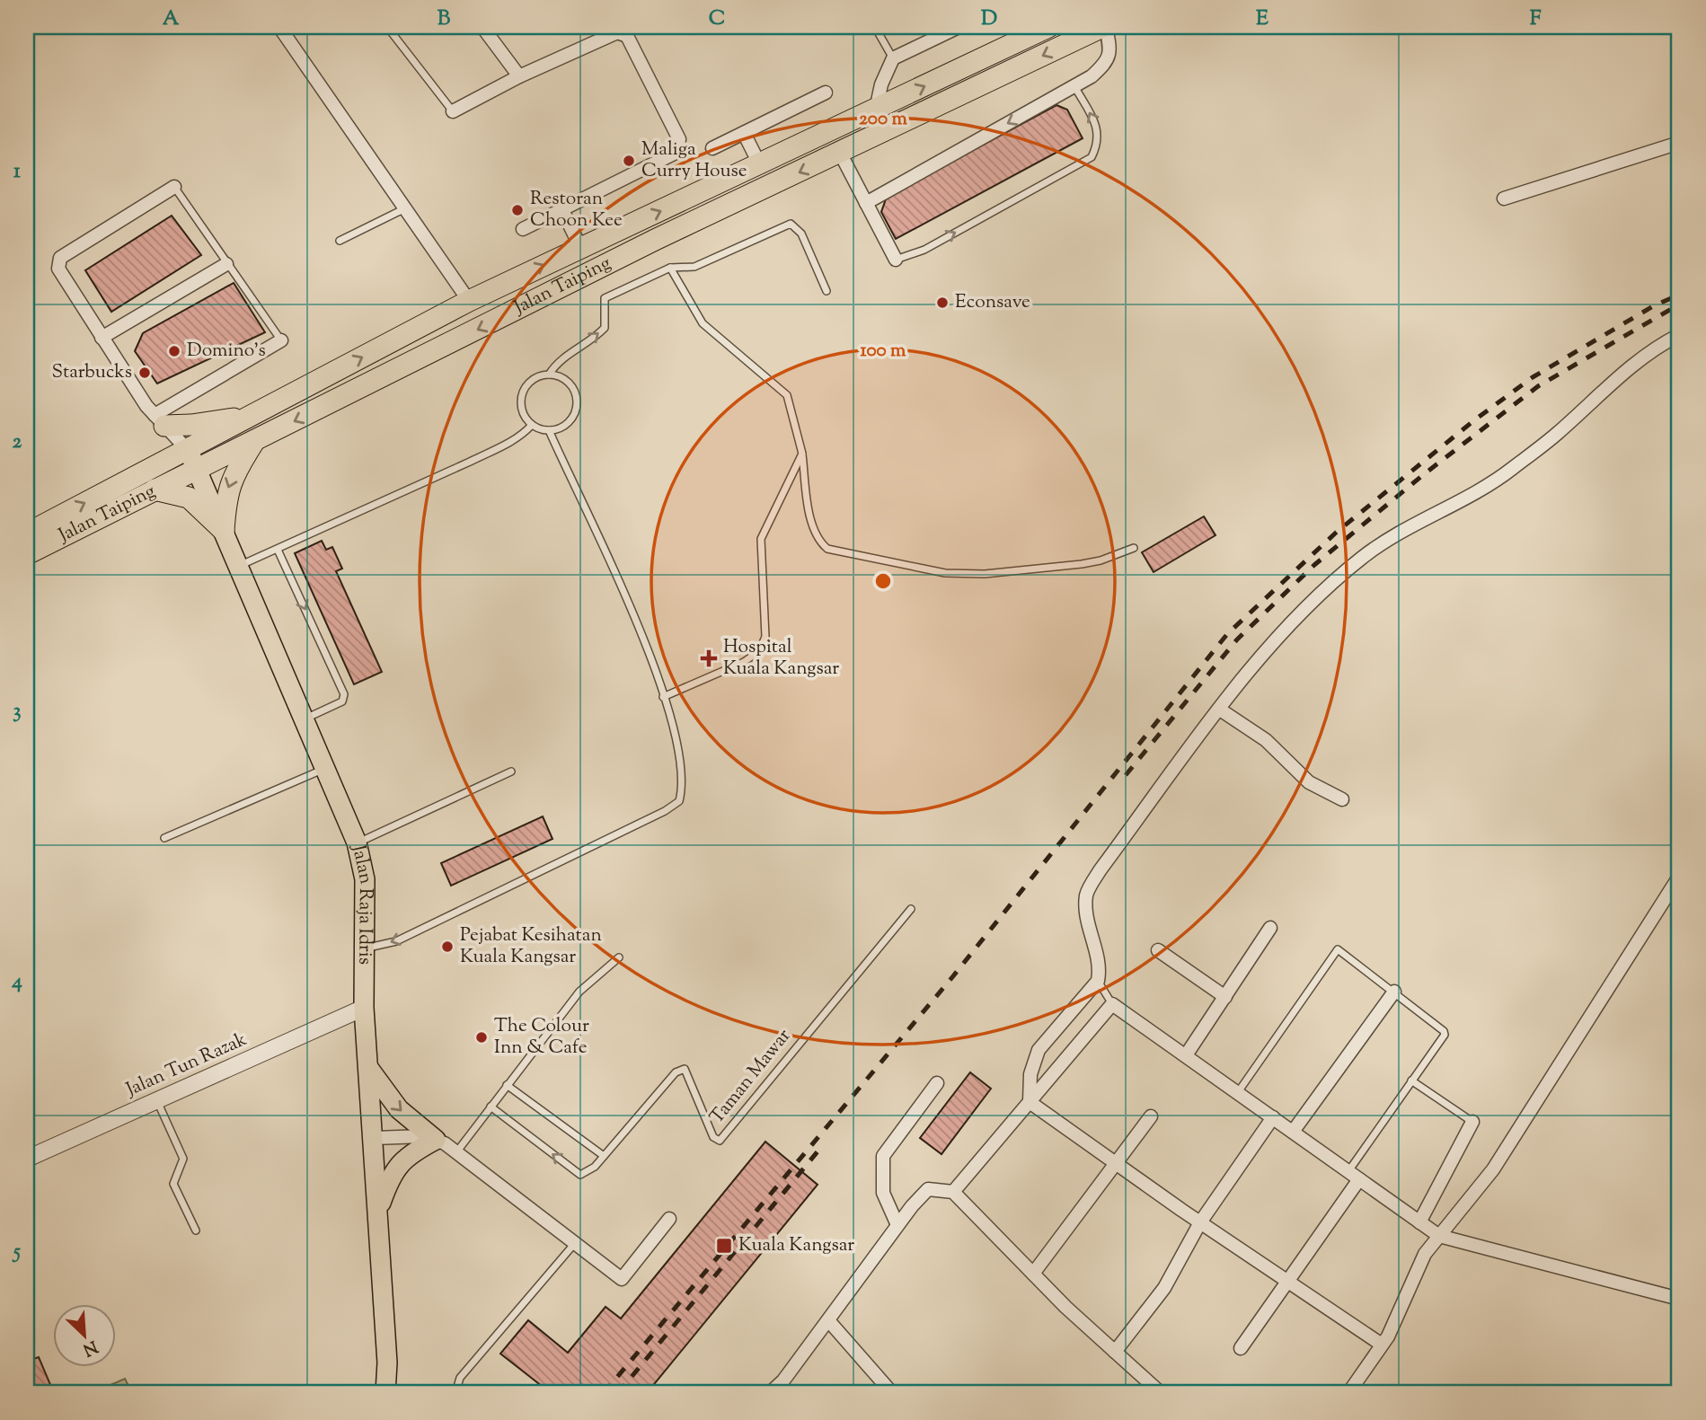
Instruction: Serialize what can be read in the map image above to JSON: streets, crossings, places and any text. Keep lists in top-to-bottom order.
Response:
{
  "streets": {
    "highway": ["Jalan Taiping"],
    "main road": ["Jalan Raja Idris"],
    "street": ["Jalan Tun Razak"],
    "lane": ["Taman Mawar"]
  },
  "crossings": [
    ["Jalan Taiping", "Jalan Raja Idris"],
    ["Jalan Raja Idris", "Jalan Tun Razak"]
  ],
  "places": {
    "other": [
      "Maliga Curry House",
      "Restoran Choon Kee",
      "Econsave",
      "Domino's",
      "Starbucks",
      "Pejabat Kesihatan Kuala Kangsar",
      "The Colour Inn & Cafe"
    ],
    "health": ["Hospital Kuala Kangsar"],
    "transit": ["Kuala Kangsar"]
  },
  "north": "bottom right",
  "grid": {
    "columns": [
      "A",
      "B",
      "C",
      "D",
      "E",
      "F"
    ],
    "rows": [
      "1",
      "2",
      "3",
      "4",
      "5"
    ]
  },
  "rings": ["200 m", "100 m"]
}
